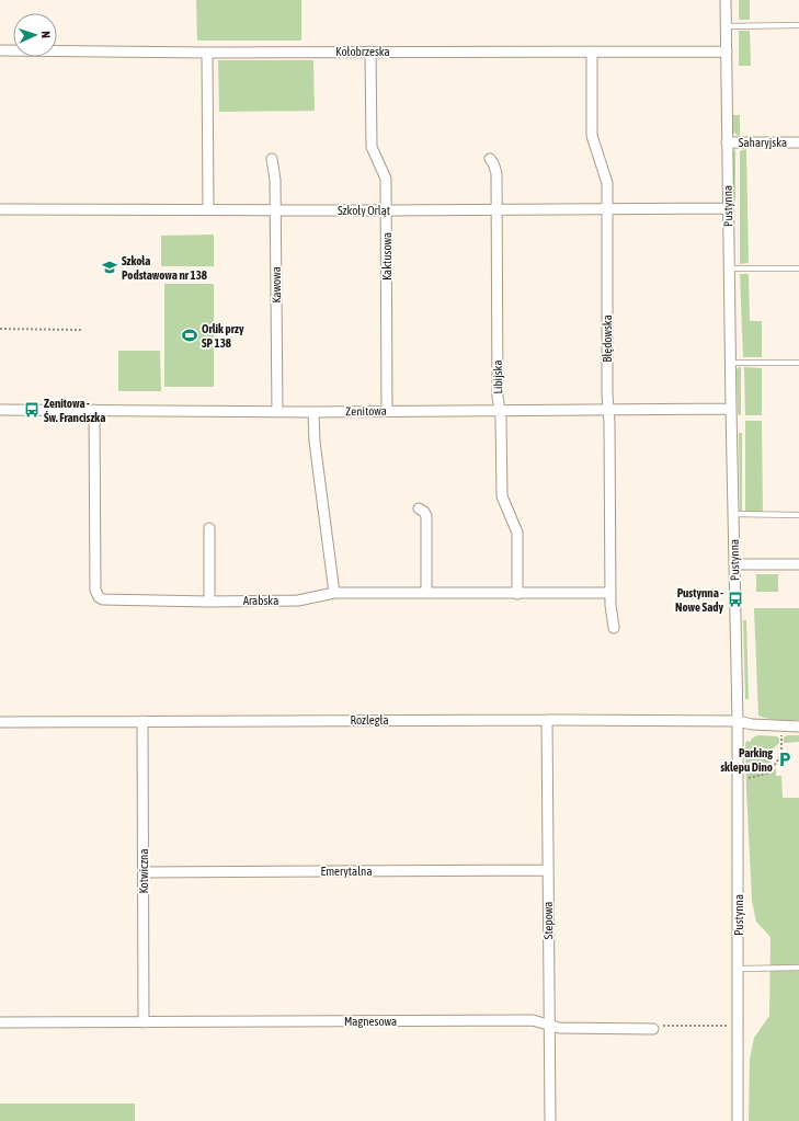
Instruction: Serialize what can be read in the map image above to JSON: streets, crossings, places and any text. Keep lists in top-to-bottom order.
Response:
{
  "streets": {
    "street": [
      "Kołobrzeska",
      "Saharyjska",
      "Pustynna",
      "Szkoły Orląt",
      "Kaktusowa",
      "Kawowa",
      "Błędowska",
      "Libijska",
      "Zenitowa",
      "Arabska",
      "Rozległa",
      "Kotwiczna",
      "Emerytalna",
      "Stepowa",
      "Magnesowa"
    ]
  },
  "crossings": [
    ["Kołobrzeska", "Pustynna"],
    ["Kołobrzeska", "Kaktusowa"],
    ["Kołobrzeska", "Błędowska"],
    ["Saharyjska", "Pustynna"],
    ["Pustynna", "Szkoły Orląt"],
    ["Pustynna", "Zenitowa"],
    ["Pustynna", "Rozległa"],
    ["Szkoły Orląt", "Kaktusowa"],
    ["Szkoły Orląt", "Kawowa"],
    ["Szkoły Orląt", "Błędowska"],
    ["Szkoły Orląt", "Libijska"],
    ["Kaktusowa", "Zenitowa"],
    ["Kawowa", "Zenitowa"],
    ["Błędowska", "Zenitowa"],
    ["Błędowska", "Arabska"],
    ["Libijska", "Zenitowa"],
    ["Libijska", "Arabska"],
    ["Zenitowa", "Arabska"],
    ["Rozległa", "Kotwiczna"],
    ["Rozległa", "Stepowa"],
    ["Kotwiczna", "Emerytalna"],
    ["Kotwiczna", "Magnesowa"],
    ["Emerytalna", "Stepowa"],
    ["Stepowa", "Magnesowa"]
  ],
  "places": {
    "school or university": ["Szkoła Podstawowa nr 138"],
    "sports": ["Orlik przy SP 138"],
    "bus stop": ["Zenitowa - Św. Franciszka", "Pustynna - Nowe Sady"],
    "parking": ["Parking sklepu Dino"]
  },
  "north": "right"
}
